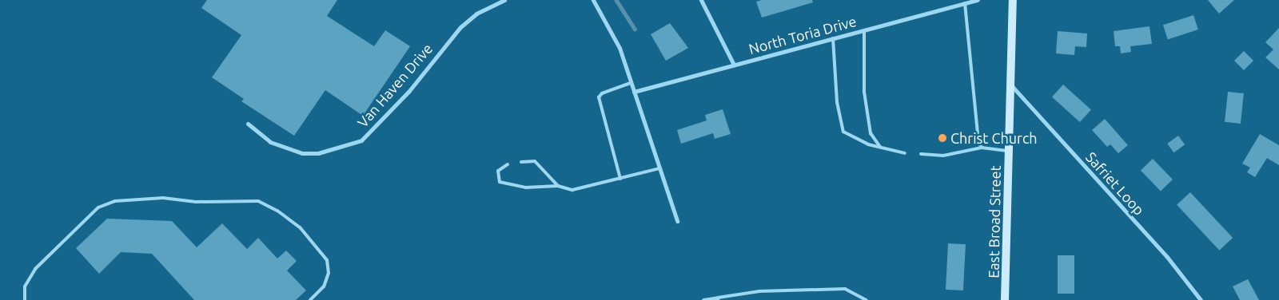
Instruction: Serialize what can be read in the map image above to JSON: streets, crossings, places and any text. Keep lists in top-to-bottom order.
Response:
{
  "streets": {
    "main road": ["East Broad Street"],
    "street": ["North Toria Drive", "Van Haven Drive", "Safriet Loop"]
  },
  "crossings": [
    ["Safriet Loop", "East Broad Street"]
  ],
  "places": ["Christ Church"]
}
